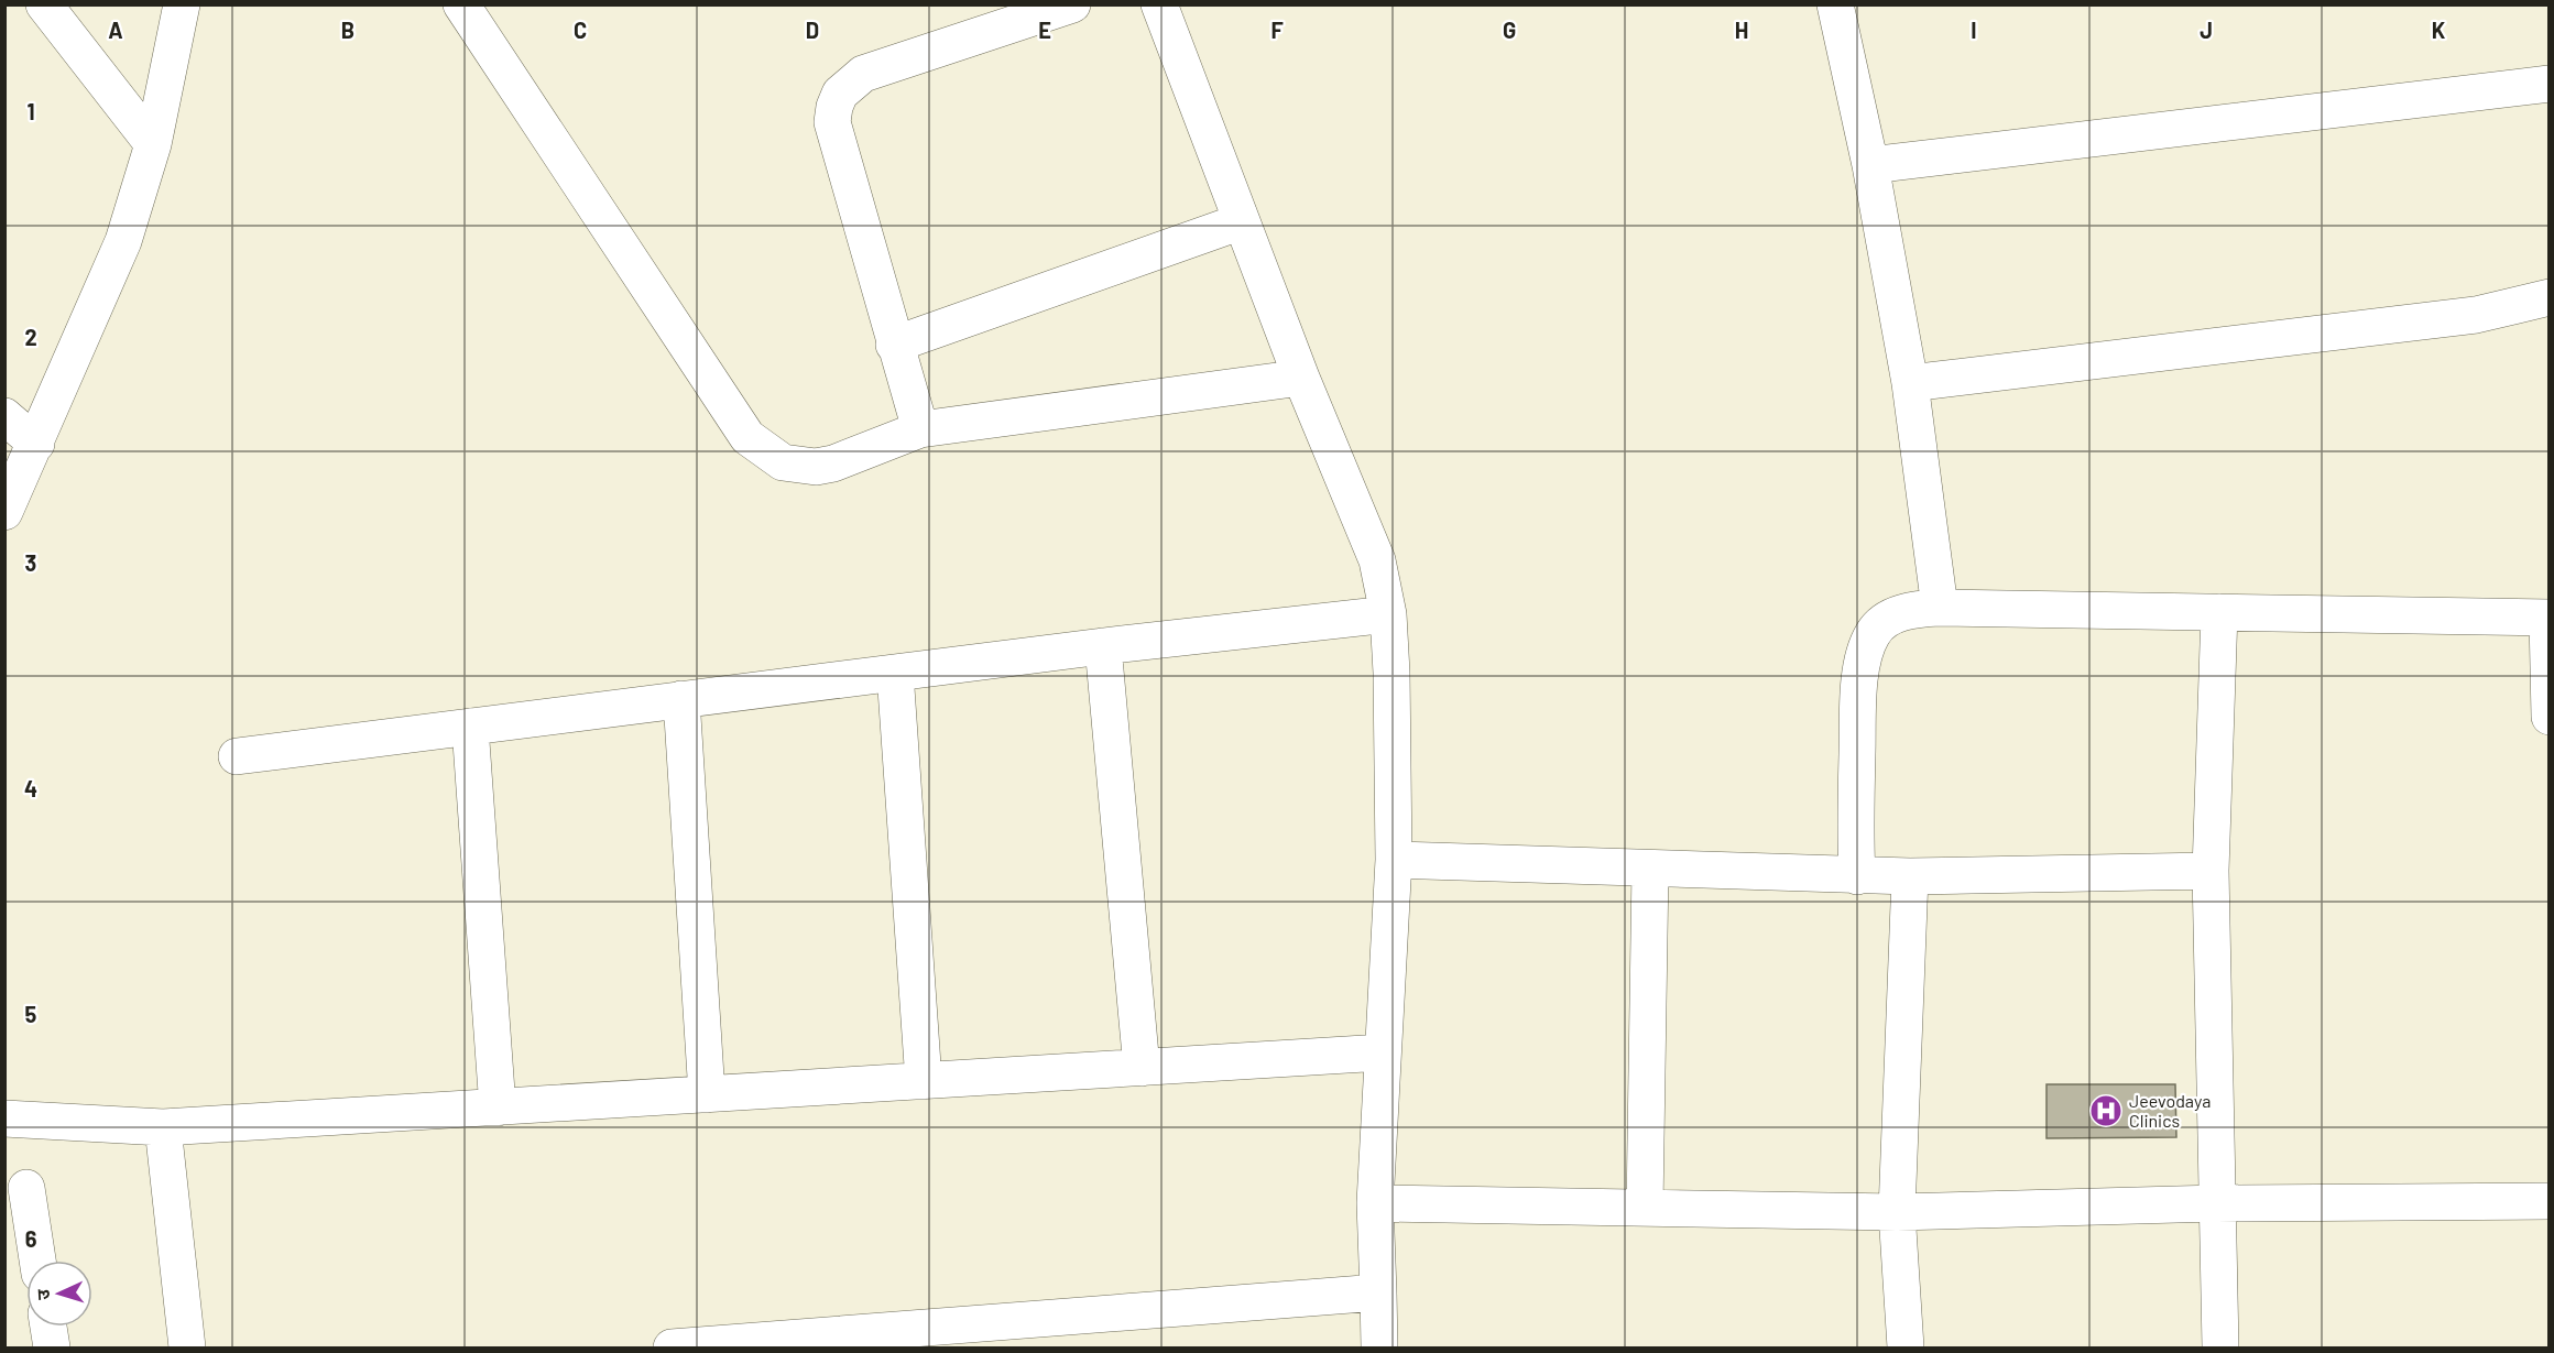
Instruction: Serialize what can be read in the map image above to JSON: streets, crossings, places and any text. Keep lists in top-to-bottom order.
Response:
{
  "places": {
    "hospital": ["Jeevodaya Clinics"]
  },
  "north": "left",
  "grid": {
    "columns": [
      "A",
      "B",
      "C",
      "D",
      "E",
      "F",
      "G",
      "H",
      "I",
      "J",
      "K"
    ],
    "rows": [
      "1",
      "2",
      "3",
      "4",
      "5",
      "6"
    ]
  }
}
